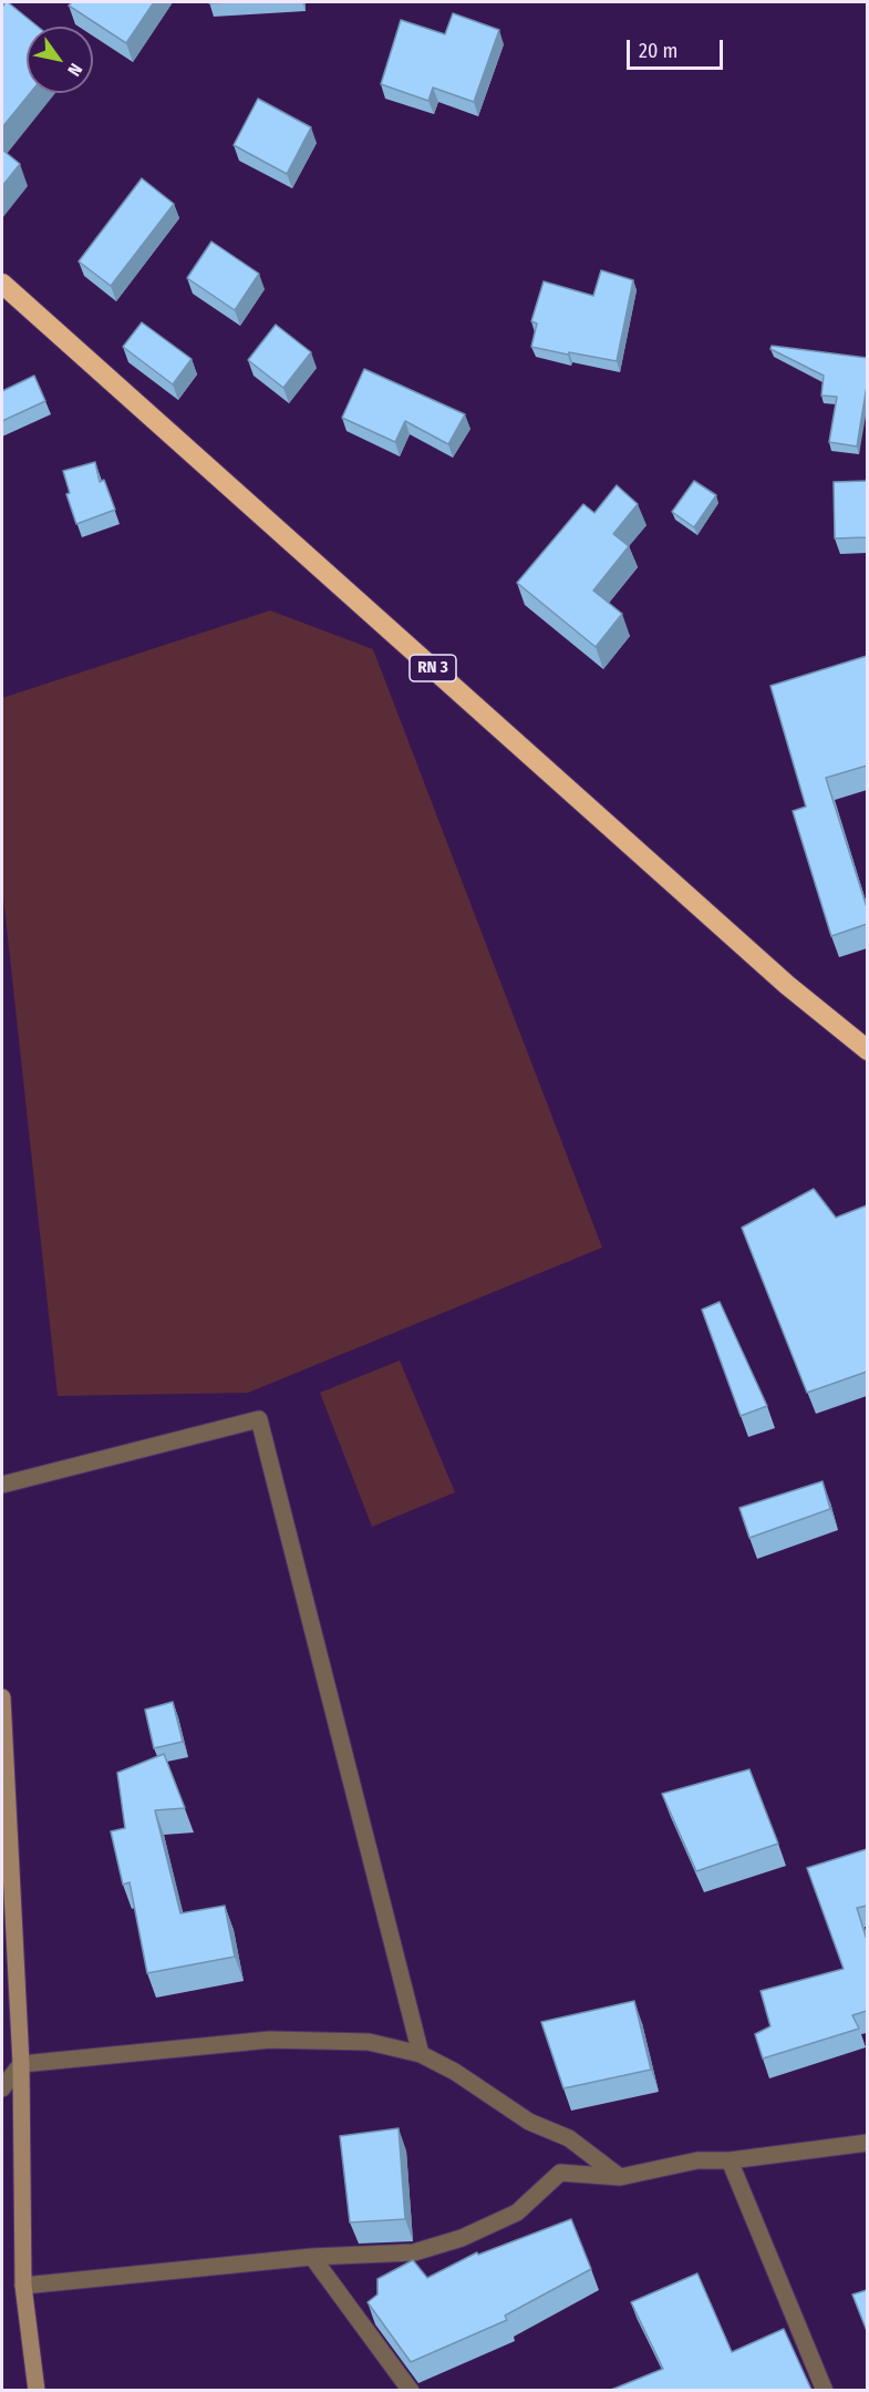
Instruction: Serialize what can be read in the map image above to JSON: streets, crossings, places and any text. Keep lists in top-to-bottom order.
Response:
{
  "streets": {
    "highway": ["RN 3"]
  },
  "scale_bar": "20 m",
  "north": "bottom right"
}
